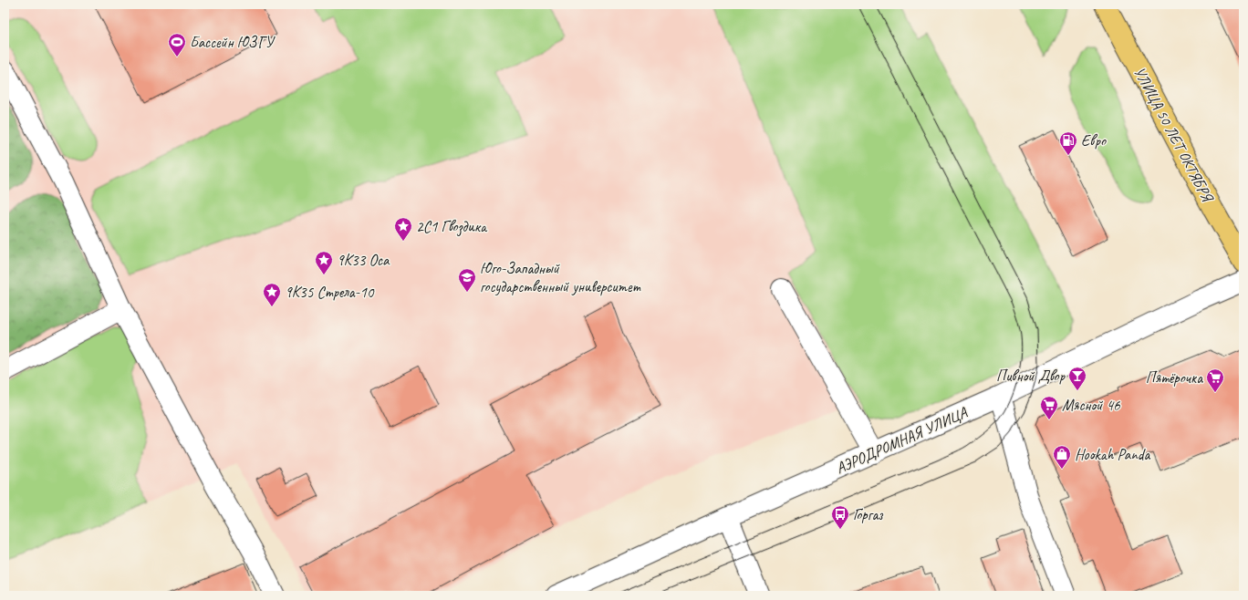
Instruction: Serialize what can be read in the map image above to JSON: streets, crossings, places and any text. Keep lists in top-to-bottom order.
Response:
{
  "streets": {
    "main road": ["УЛИЦА 50 ЛЕТ ОКТЯБРЯ"],
    "street": ["АЭРОДРОМНАЯ УЛИЦА"]
  },
  "places": {
    "sports": ["Бассейн ЮЗГУ"],
    "fuel station": ["Евро"],
    "place": ["2С1 Гвоздика", "9К33 Оса", "9К35 Стрела-10"],
    "school or university": ["Юго-Западный государственный университет"],
    "bar": ["Пивной Двор"],
    "supermarket": ["Пятёрочка", "Мясной 46"],
    "shop": ["Hookah Panda"],
    "bus stop": ["Горгаз"]
  }
}
